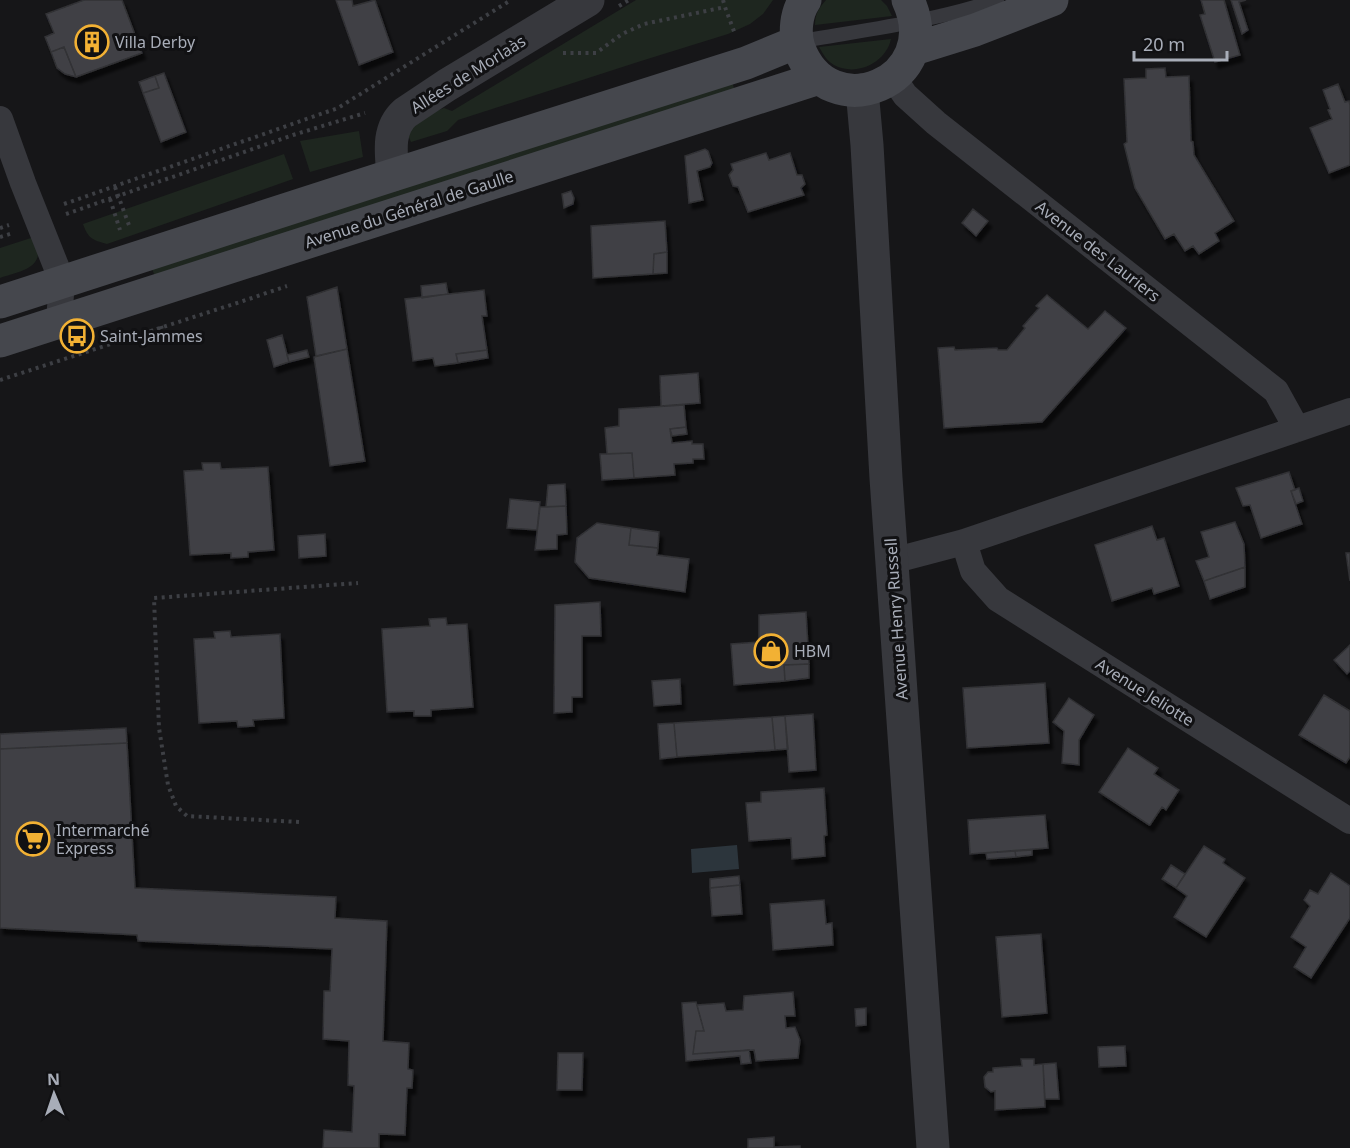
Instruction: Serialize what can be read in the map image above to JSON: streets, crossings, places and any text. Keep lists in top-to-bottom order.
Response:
{
  "streets": {
    "main road": ["Avenue du Général de Gaulle"],
    "street": [
      "Allées de Morlaàs",
      "Avenue des Lauriers",
      "Avenue Henry Russell",
      "Avenue Jeliotte"
    ]
  },
  "places": {
    "building": ["Villa Derby"],
    "bus stop": ["Saint-Jammes"],
    "shop": ["HBM"],
    "supermarket": ["Intermarché Express"]
  },
  "scale_bar": "20 m",
  "north": "top"
}
